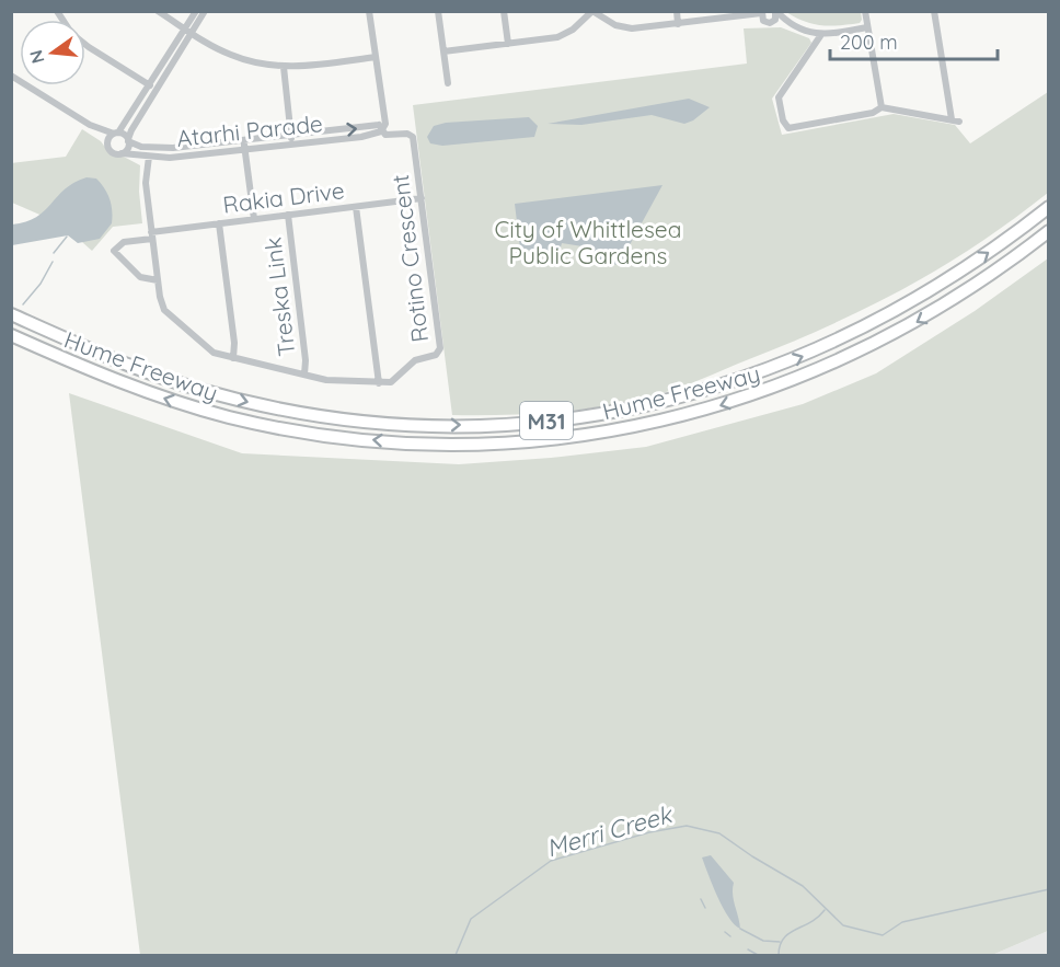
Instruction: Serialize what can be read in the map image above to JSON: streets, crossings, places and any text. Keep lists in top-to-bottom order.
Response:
{
  "streets": {
    "highway": ["Hume Freeway", "M31"],
    "street": [
      "Atarhi Parade",
      "Rakia Drive",
      "Rotino Crescent",
      "Treska Link"
    ]
  },
  "crossings": [
    ["Atarhi Parade", "Rotino Crescent"],
    ["Rakia Drive", "Rotino Crescent"],
    ["Rakia Drive", "Treska Link"]
  ],
  "water": ["Merri Creek"],
  "parks": ["City of Whittlesea Public Gardens"],
  "scale_bar": "200 m",
  "north": "left"
}
